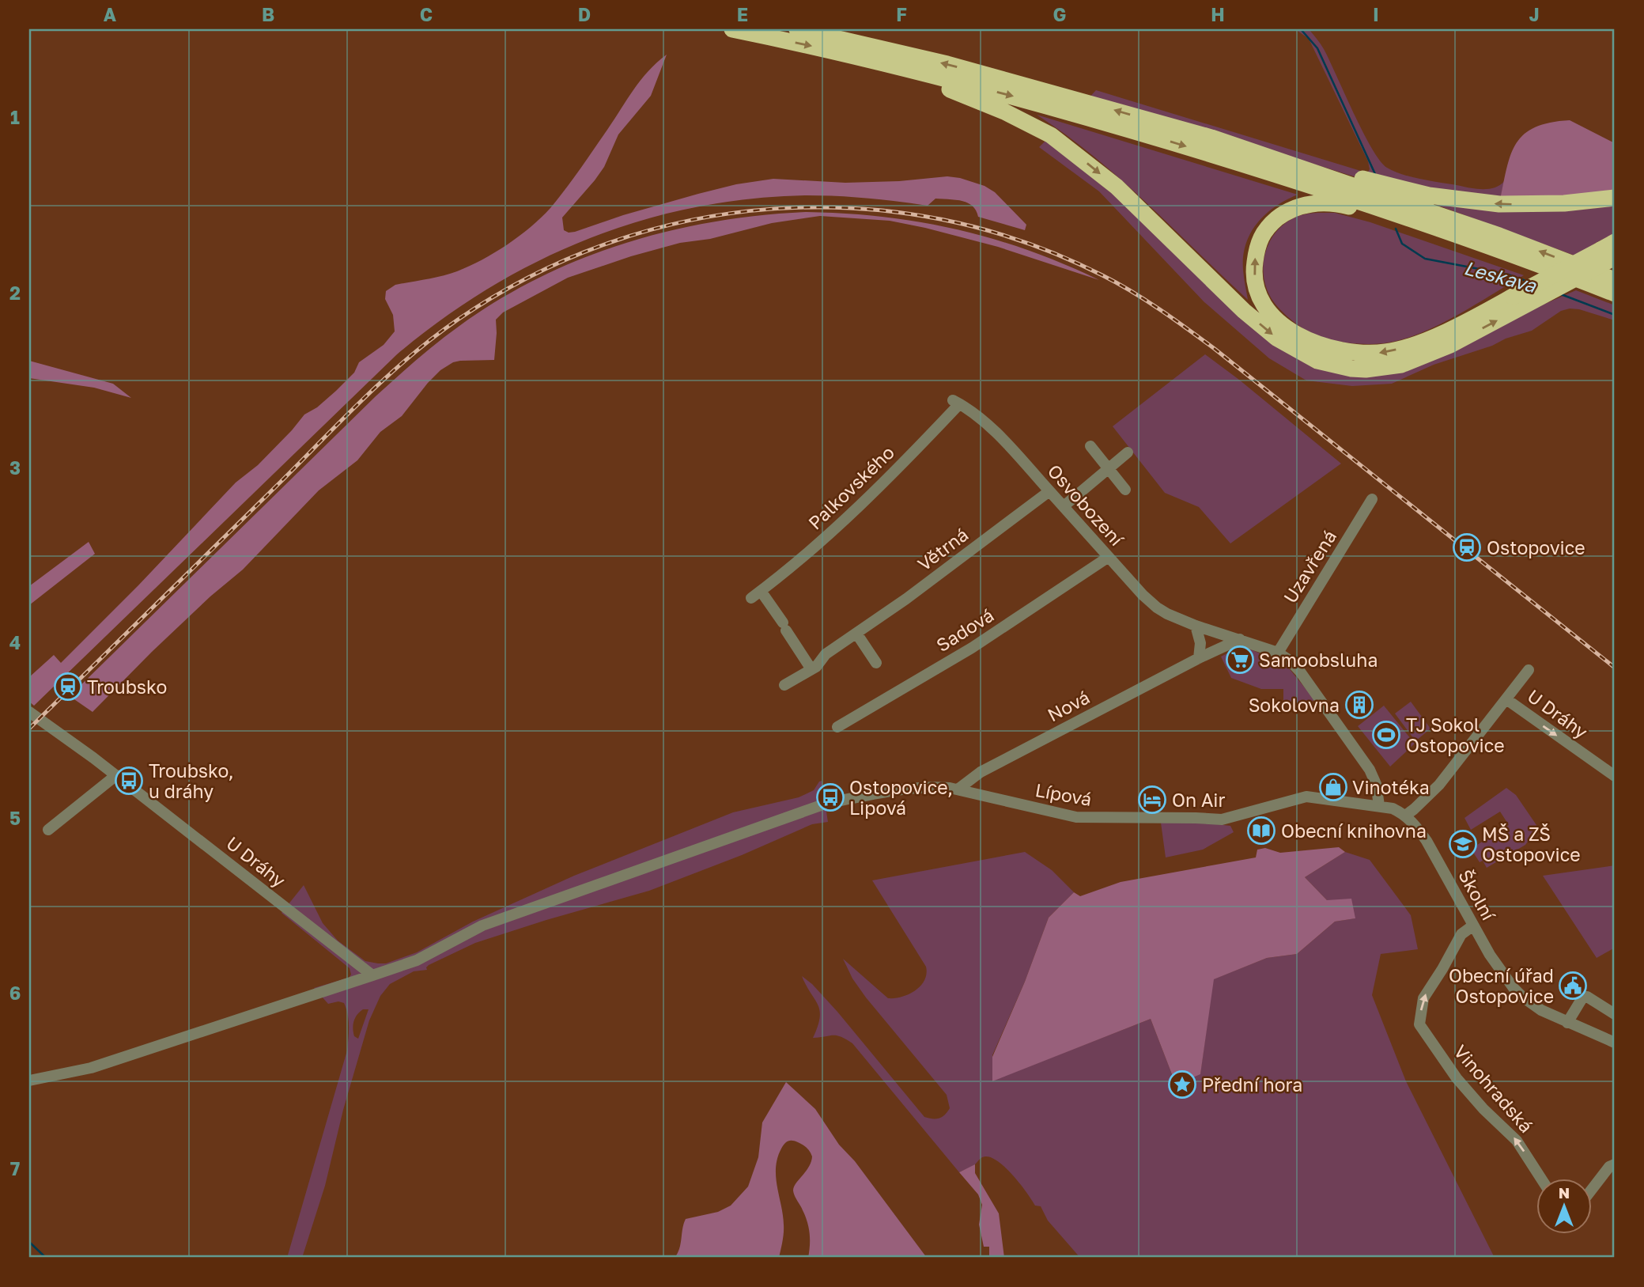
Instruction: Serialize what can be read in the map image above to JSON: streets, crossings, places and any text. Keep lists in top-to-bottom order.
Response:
{
  "streets": {
    "street": [
      "Palkovského",
      "Osvobození",
      "Větrná",
      "Uzavřená",
      "Sadová",
      "Nová",
      "U Dráhy",
      "Lípová",
      "Školní",
      "Vinohradská"
    ]
  },
  "crossings": [
    ["Palkovského", "Osvobození"],
    ["Palkovského", "Větrná"],
    ["Osvobození", "Větrná"],
    ["Osvobození", "Uzavřená"],
    ["Osvobození", "Sadová"],
    ["Osvobození", "Nová"],
    ["Osvobození", "Školní"],
    ["Nová", "Lípová"],
    ["U Dráhy", "Lípová"],
    ["Lípová", "Školní"],
    ["Školní", "Vinohradská"]
  ],
  "one_way": ["Vinohradská"],
  "water": ["Leskava"],
  "places": {
    "station": ["Ostopovice", "Troubsko"],
    "supermarket": ["Samoobsluha"],
    "building": ["Sokolovna"],
    "sports": ["TJ Sokol Ostopovice"],
    "bus stop": ["Troubsko, u dráhy", "Ostopovice, Lipová"],
    "shop": ["Vinotéka"],
    "hotel": ["On Air"],
    "library": ["Obecní knihovna"],
    "school or university": ["MŠ a ZŠ Ostopovice"],
    "public building": ["Obecní úřad Ostopovice"],
    "place": ["Přední hora"]
  },
  "north": "top",
  "grid": {
    "columns": [
      "A",
      "B",
      "C",
      "D",
      "E",
      "F",
      "G",
      "H",
      "I",
      "J"
    ],
    "rows": [
      "1",
      "2",
      "3",
      "4",
      "5",
      "6",
      "7"
    ]
  }
}
